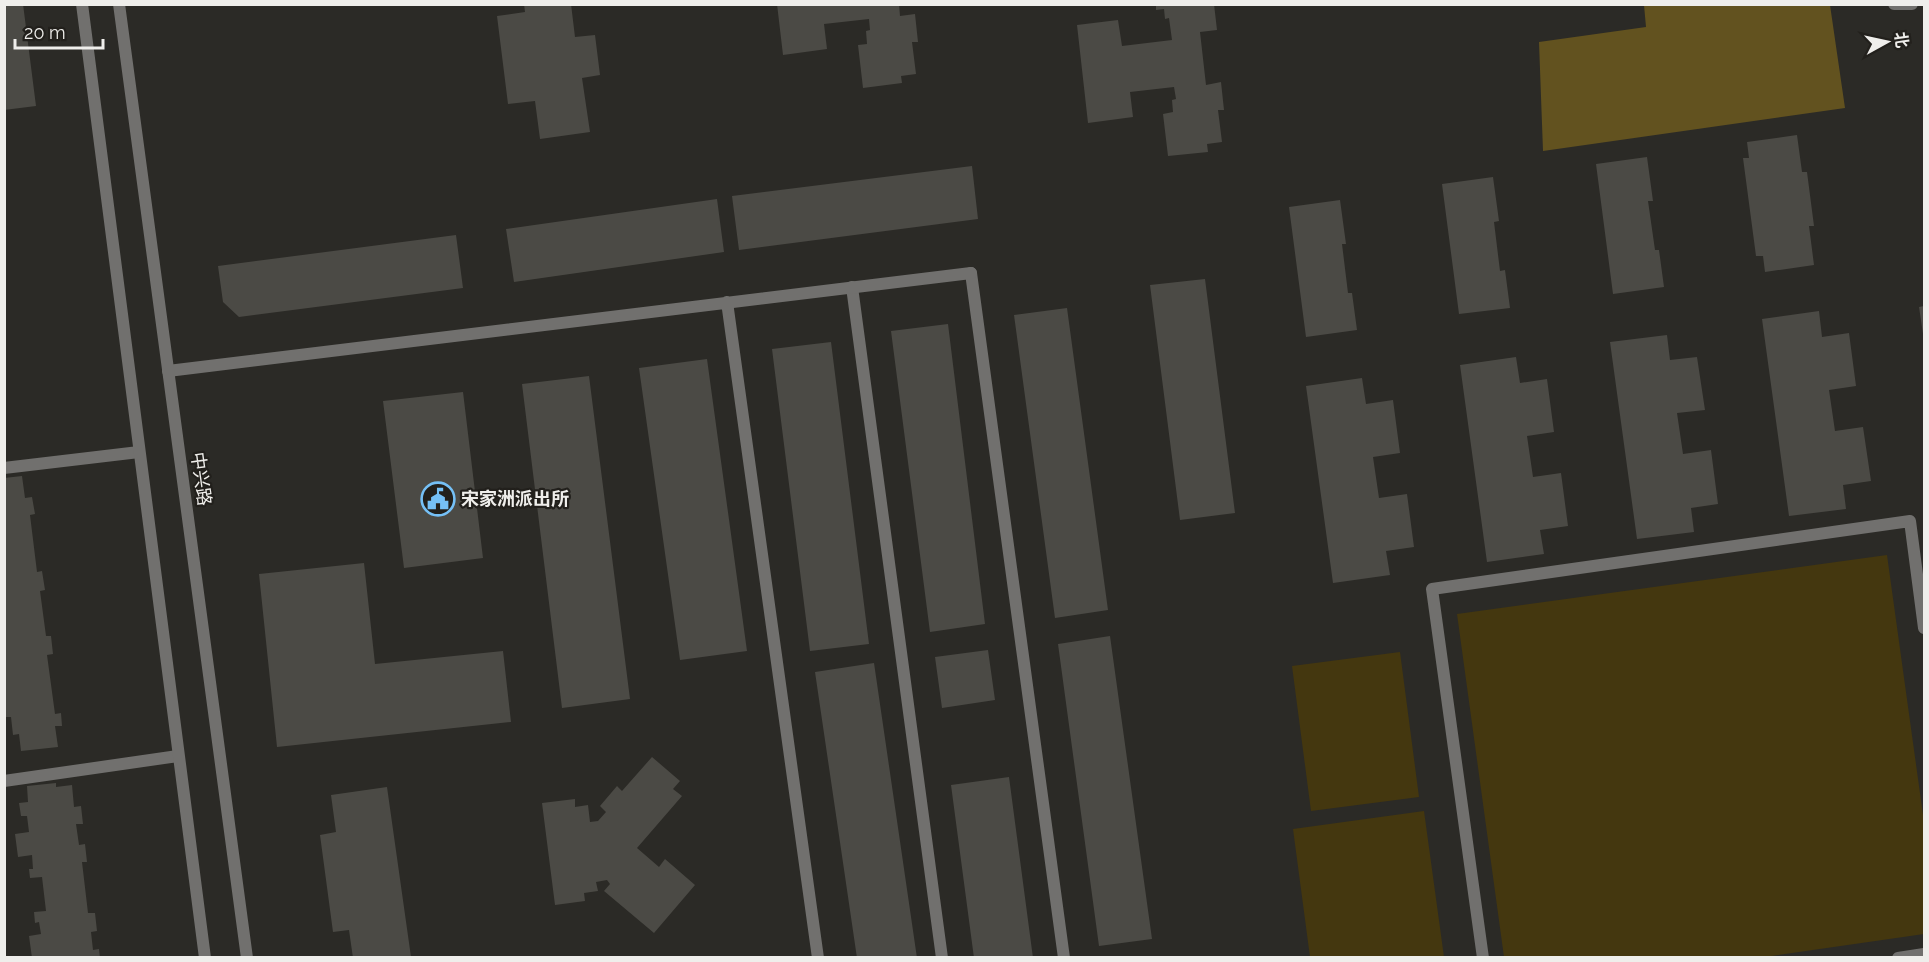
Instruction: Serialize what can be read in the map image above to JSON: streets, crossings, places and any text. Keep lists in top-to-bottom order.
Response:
{
  "streets": {
    "street": ["中兴路"]
  },
  "places": {
    "public building": ["宋家洲派出所"]
  },
  "scale_bar": "20 m",
  "north": "right"
}
